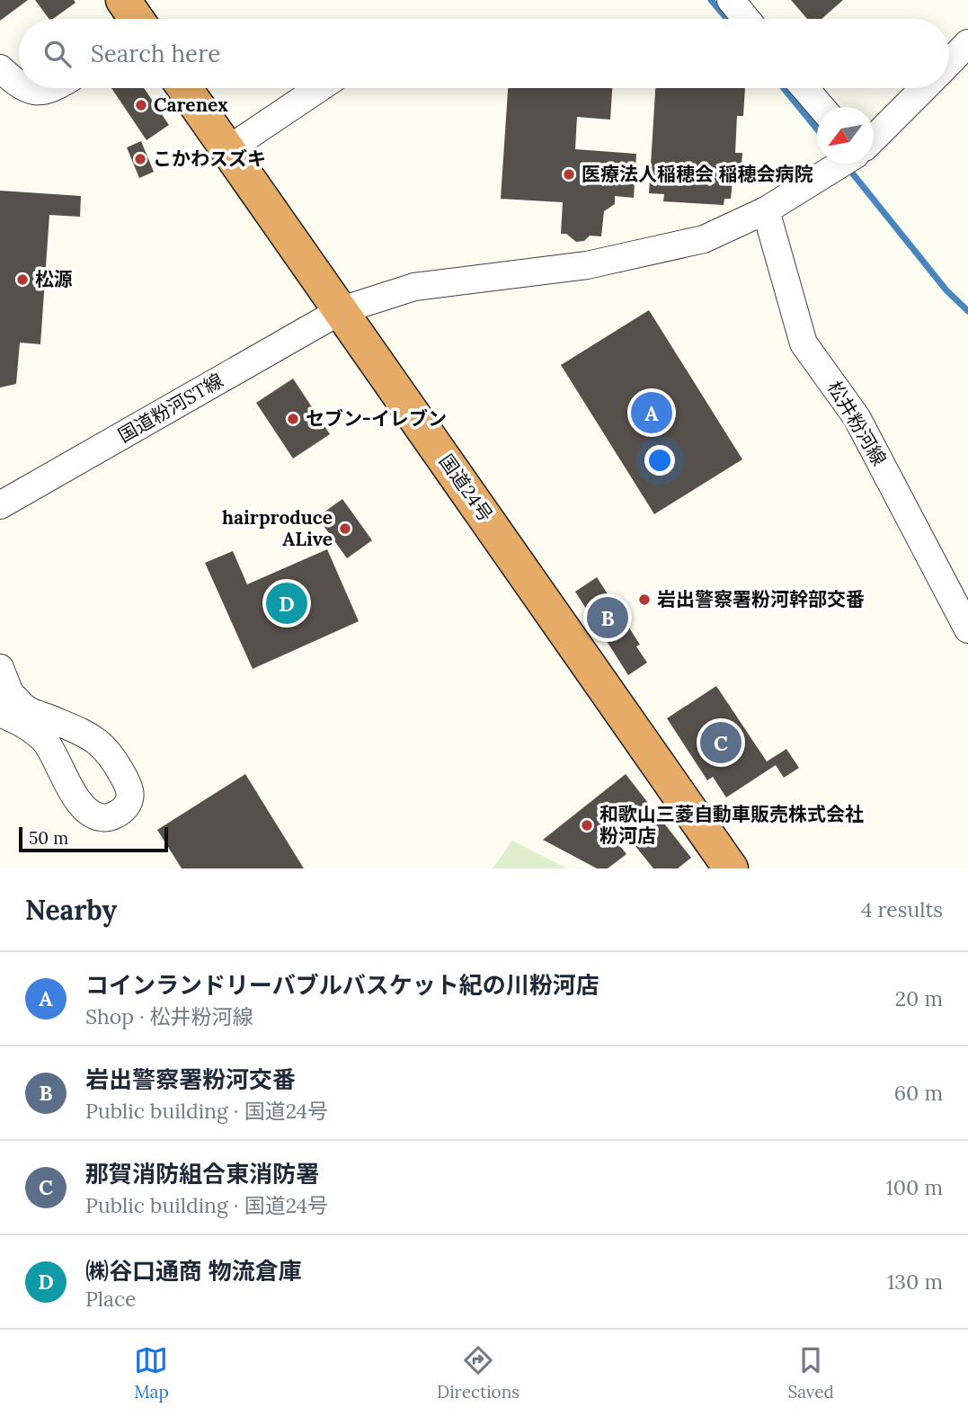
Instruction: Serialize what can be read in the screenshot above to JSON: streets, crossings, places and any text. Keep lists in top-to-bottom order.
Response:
{
  "streets": {
    "highway": ["国道24号"],
    "street": ["国道粉河ST線", "松井粉河線"]
  },
  "crossings": [
    ["国道粉河ST線", "松井粉河線"],
    ["国道粉河ST線", "国道24号"]
  ],
  "places": [
    "Carenex",
    "こかわスズキ",
    "医療法人稲穂会 稲穂会病院",
    "松源",
    "セブン-イレブン",
    "hairproduce ALive",
    "岩出警察署粉河幹部交番",
    "和歌山三菱自動車販売株式会社 粉河店"
  ],
  "scale_bar": "50 m",
  "north": "bottom left",
  "page": {
    "search": "Search here",
    "pins": [
      "A",
      "D",
      "B",
      "C"
    ],
    "scale": "50 m",
    "heading": ["Nearby", "4 results"],
    "list": [
      {
        "mark": "A",
        "name": "コインランドリーバブルバスケット紀の川粉河店",
        "note": "Shop · 松井粉河線",
        "value": "20 m"
      },
      {
        "mark": "B",
        "name": "岩出警察署粉河交番",
        "note": "Public building · 国道24号",
        "value": "60 m"
      },
      {
        "mark": "C",
        "name": "那賀消防組合東消防署",
        "note": "Public building · 国道24号",
        "value": "100 m"
      },
      {
        "mark": "D",
        "name": "㈱谷口通商 物流倉庫",
        "note": "Place",
        "value": "130 m"
      }
    ],
    "nav": ["Map", "Directions", "Saved"]
  }
}
